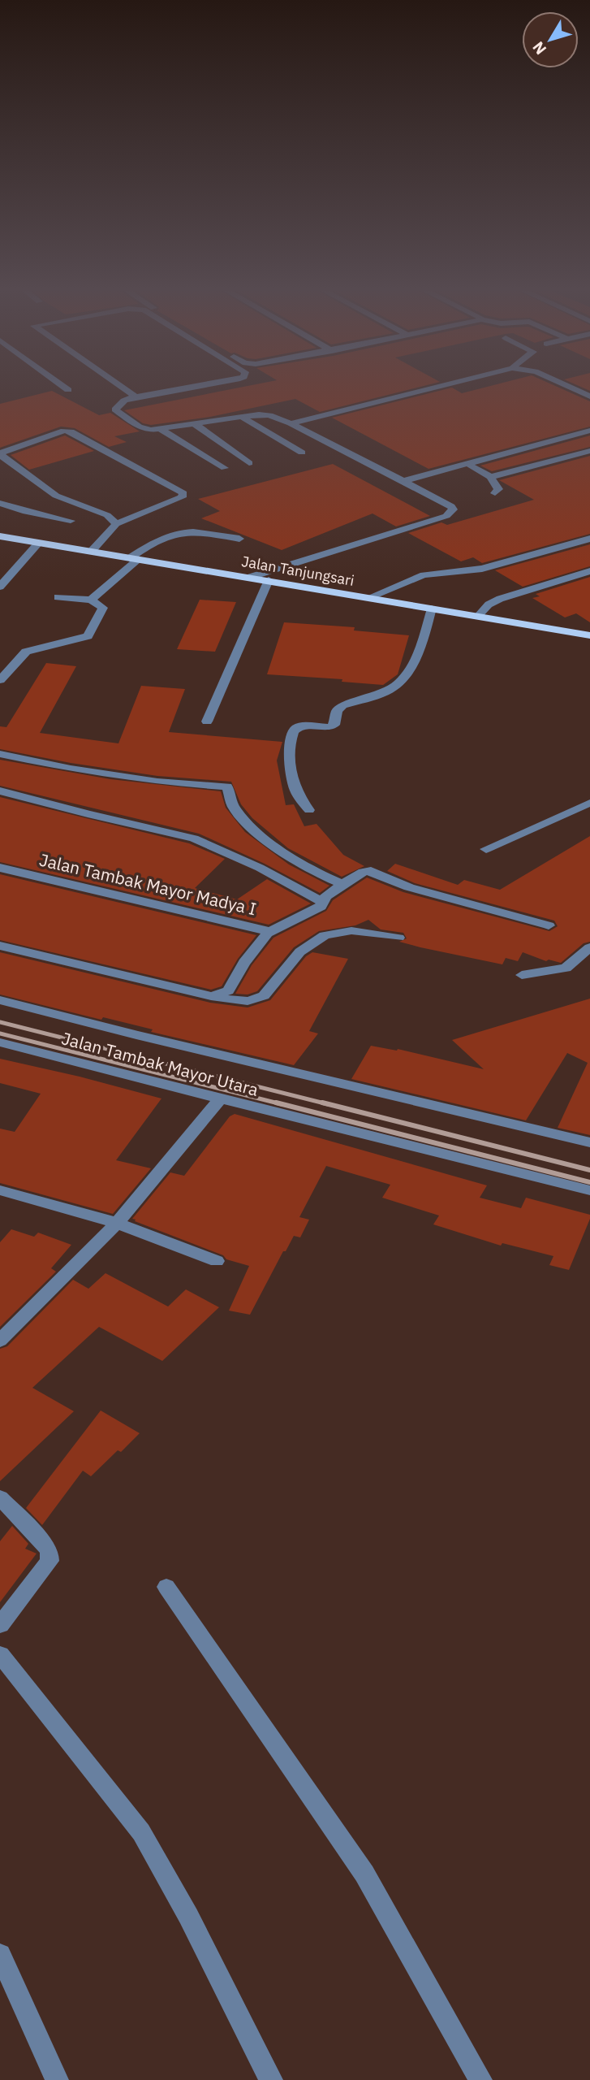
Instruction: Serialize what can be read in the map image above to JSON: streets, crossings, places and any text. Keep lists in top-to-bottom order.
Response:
{
  "streets": {
    "main road": ["Jalan Tanjungsari"],
    "street": ["Jalan Tambak Mayor Madya I", "Jalan Tambak Mayor Utara"]
  },
  "north": "bottom left"
}
